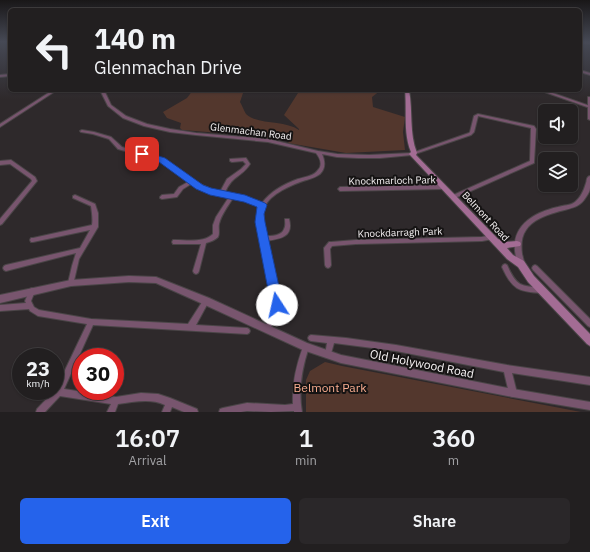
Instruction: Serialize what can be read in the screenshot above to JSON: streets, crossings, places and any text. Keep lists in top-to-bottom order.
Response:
{
  "streets": {
    "main road": ["Belmont Road"],
    "street": [
      "Glenmachan Road",
      "Knockmarloch Park",
      "Knockdarragh Park",
      "Old Holywood Road"
    ]
  },
  "crossings": [
    ["Glenmachan Road", "Belmont Road"],
    ["Knockmarloch Park", "Belmont Road"],
    ["Belmont Road", "Knockdarragh Park"]
  ],
  "parks": ["Belmont Park"],
  "page": {
    "turn": ["140 m", "Glenmachan Drive"],
    "speed": "23 km/h",
    "limit": "30",
    "eta": [
      "16:07",
      "Arrival",
      "1",
      "min",
      "360",
      "m"
    ],
    "buttons": ["Exit", "Share"]
  }
}
